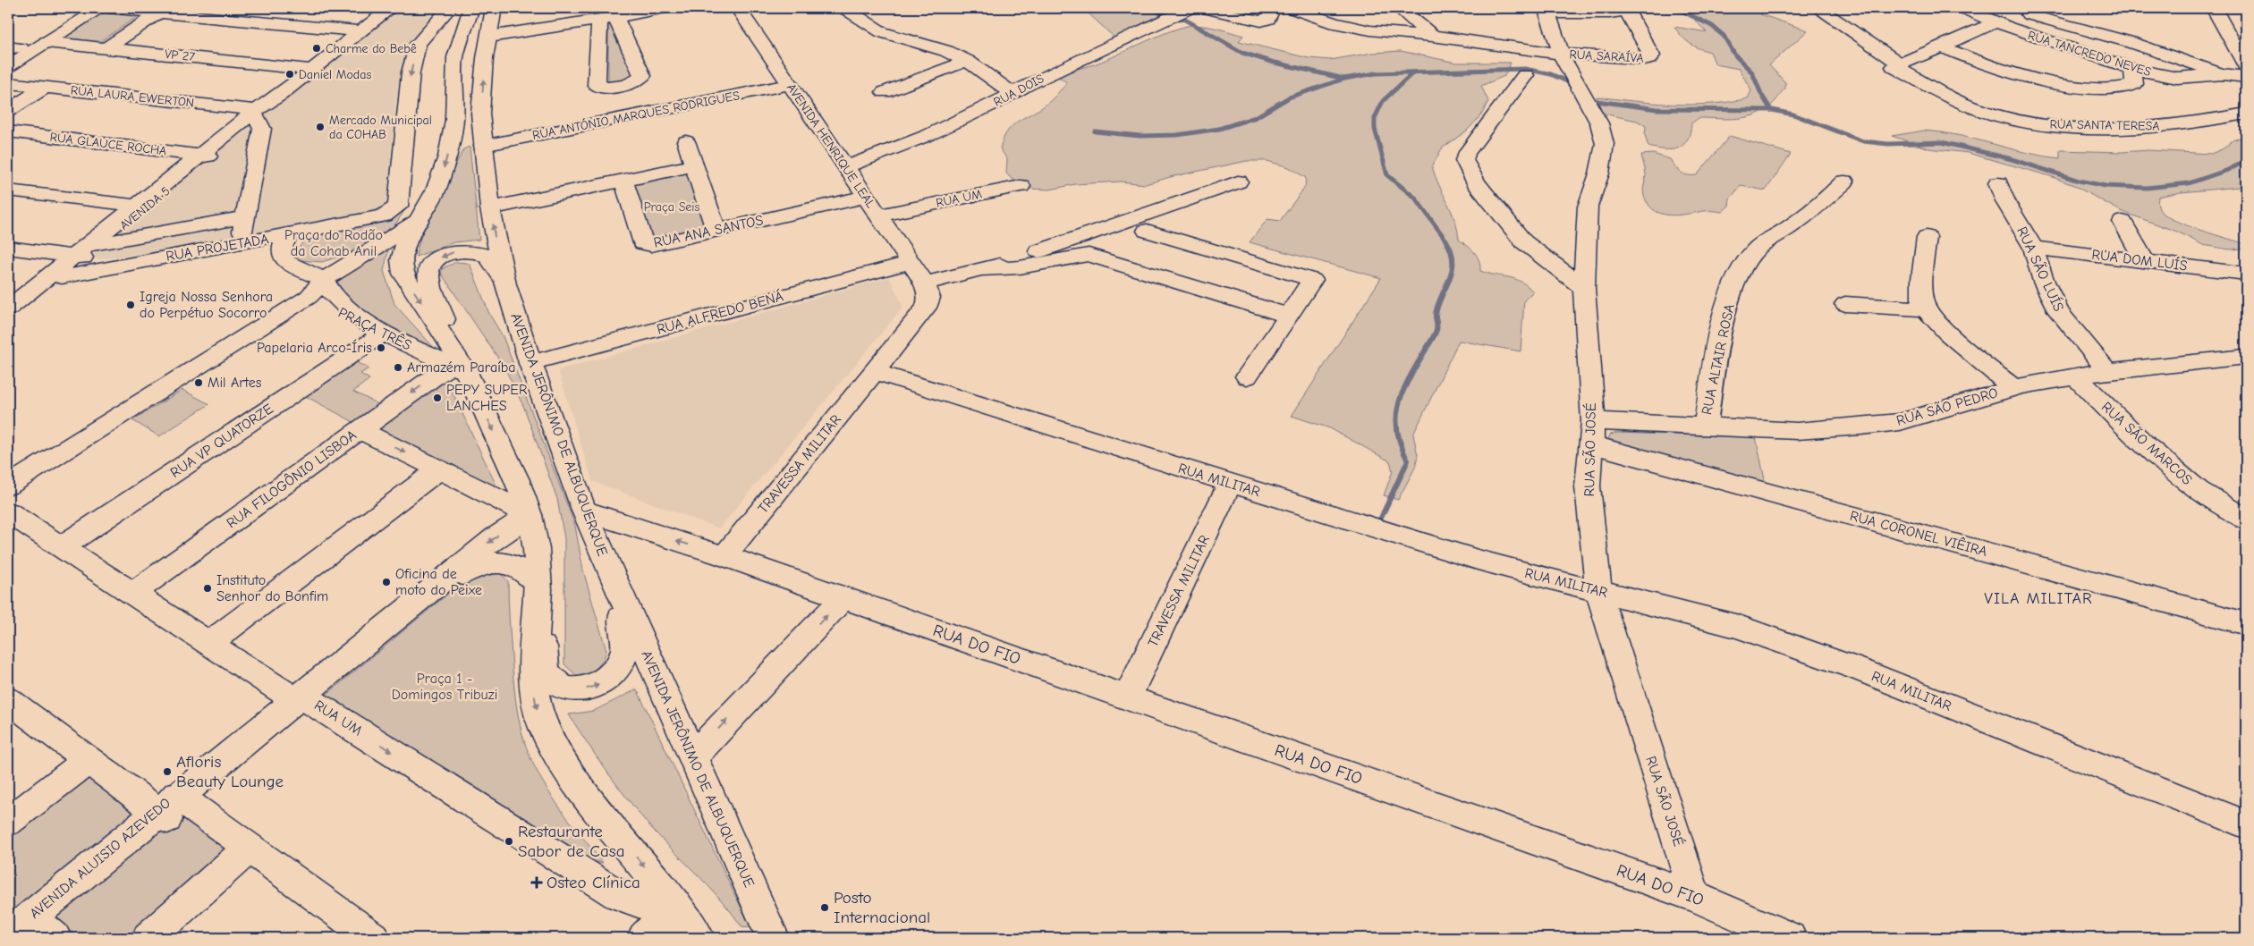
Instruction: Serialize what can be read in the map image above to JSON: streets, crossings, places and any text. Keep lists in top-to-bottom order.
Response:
{
  "streets": {
    "street": [
      "RUA TANCREDO NEVES",
      "VP 27",
      "RUA SARAÍVA",
      "RUA DOIS",
      "RUA LAURA EWERTON",
      "RUA ANTÓNIO MARQUES RODRIGUES",
      "RUA SANTA TERESA",
      "RUA GLAUCE ROCHA",
      "AVENIDA HENRIQUE LEAL",
      "RUA UM",
      "AVENIDA 5",
      "RUA ANA SANTOS",
      "RUA PROJETADA",
      "RUA DOM LUÍS",
      "RUA SÃO LUÍS",
      "RUA ALFREDO BENÁ",
      "PRAÇA TRÊS",
      "RUA ALTAIR ROSA",
      "RUA SÃO PEDRO",
      "AVENIDA JERÔNIMO DE ALBUQUERQUE",
      "RUA VP QUATORZE",
      "RUA SÃO MARCOS",
      "RUA SÃO JOSÉ",
      "TRAVESSA MILITAR",
      "RUA FILOGÔNIO LISBOA",
      "RUA MILITAR",
      "RUA CORONEL VIÊIRA",
      "RUA DO FIO",
      "AVENIDA ALUISIO AZEVEDO"
    ]
  },
  "crossings": [
    ["VP 27", "AVENIDA 5"],
    ["RUA SARAÍVA", "RUA SÃO JOSÉ"],
    ["RUA DOIS", "AVENIDA HENRIQUE LEAL"],
    ["RUA LAURA EWERTON", "AVENIDA 5"],
    ["RUA ANTÓNIO MARQUES RODRIGUES", "AVENIDA HENRIQUE LEAL"],
    ["RUA ANTÓNIO MARQUES RODRIGUES", "AVENIDA JERÔNIMO DE ALBUQUERQUE"],
    ["RUA GLAUCE ROCHA", "AVENIDA 5"],
    ["AVENIDA HENRIQUE LEAL", "RUA UM"],
    ["AVENIDA HENRIQUE LEAL", "RUA ANA SANTOS"],
    ["AVENIDA HENRIQUE LEAL", "RUA ALFREDO BENÁ"],
    ["AVENIDA HENRIQUE LEAL", "TRAVESSA MILITAR"],
    ["AVENIDA HENRIQUE LEAL", "RUA MILITAR"],
    ["RUA UM", "RUA VP QUATORZE"],
    ["RUA UM", "RUA FILOGÔNIO LISBOA"],
    ["RUA UM", "AVENIDA ALUISIO AZEVEDO"],
    ["AVENIDA 5", "RUA PROJETADA"],
    ["RUA DOM LUÍS", "RUA SÃO LUÍS"],
    ["RUA SÃO LUÍS", "RUA SÃO PEDRO"],
    ["RUA ALFREDO BENÁ", "AVENIDA JERÔNIMO DE ALBUQUERQUE"],
    ["PRAÇA TRÊS", "RUA VP QUATORZE"],
    ["PRAÇA TRÊS", "RUA FILOGÔNIO LISBOA"],
    ["RUA ALTAIR ROSA", "RUA SÃO PEDRO"],
    ["RUA SÃO PEDRO", "RUA SÃO MARCOS"],
    ["RUA SÃO PEDRO", "RUA SÃO JOSÉ"],
    ["RUA SÃO PEDRO", "RUA CORONEL VIÊIRA"],
    ["AVENIDA JERÔNIMO DE ALBUQUERQUE", "RUA DO FIO"],
    ["RUA SÃO JOSÉ", "RUA MILITAR"],
    ["RUA SÃO JOSÉ", "RUA CORONEL VIÊIRA"],
    ["RUA SÃO JOSÉ", "RUA DO FIO"],
    ["TRAVESSA MILITAR", "RUA MILITAR"],
    ["TRAVESSA MILITAR", "RUA DO FIO"]
  ],
  "districts": ["VILA MILITAR"],
  "parks": ["Praça Seis", "Praça do Rodão da Cohab Anil", "Praça 1 - Domingos Tribuzi"],
  "places": {
    "other": [
      "Charme do Bebê",
      "Daniel Modas",
      "Mercado Municipal da COHAB",
      "Igreja Nossa Senhora do Perpétuo Socorro",
      "Papelaria Arco-Íris",
      "Armazém Paraíba",
      "Mil Artes",
      "PEPY SUPER LANCHES",
      "Oficina de moto do Peixe",
      "Instituto Senhor do Bonfim",
      "Afloris Beauty Lounge",
      "Restaurante Sabor de Casa",
      "Posto Internacional"
    ],
    "health": ["Osteo Clínica"]
  }
}
